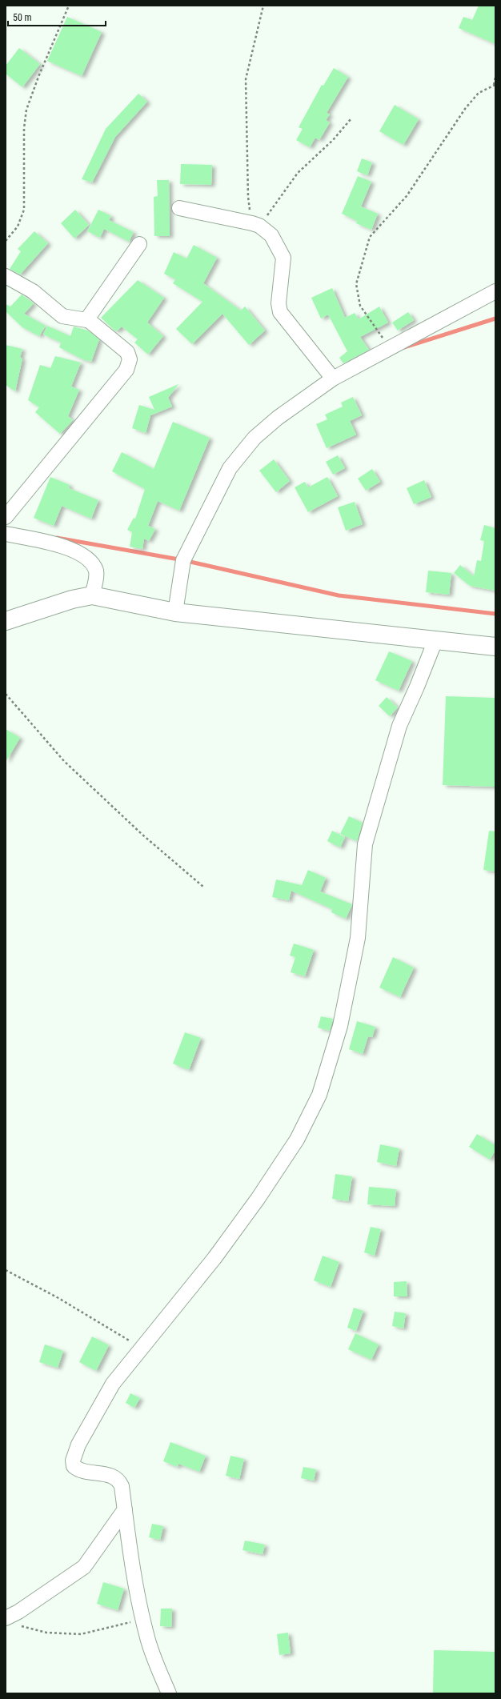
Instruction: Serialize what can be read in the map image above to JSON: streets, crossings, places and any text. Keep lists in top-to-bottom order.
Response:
{
  "scale_bar": "50 m"
}
